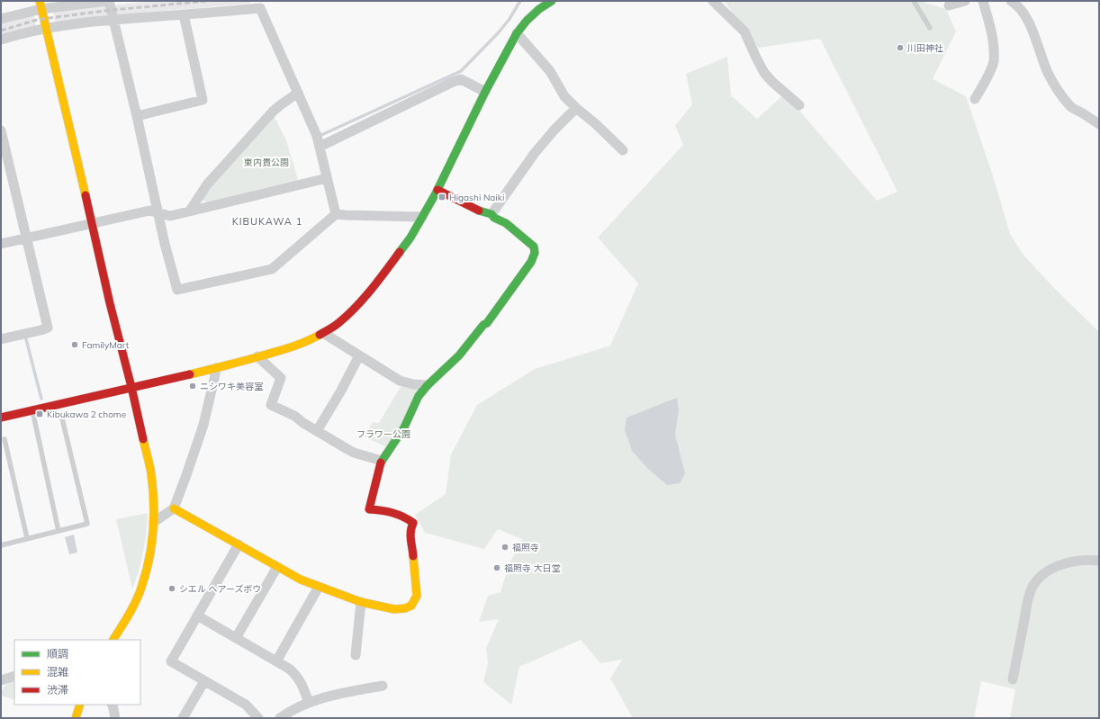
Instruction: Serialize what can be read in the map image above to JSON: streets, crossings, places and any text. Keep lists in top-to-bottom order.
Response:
{
  "districts": ["KIBUKAWA 1"],
  "parks": ["東内貴公園", "フラワー公園"],
  "places": {
    "other": [
      "川田神社",
      "FamilyMart",
      "ニシワキ美容室",
      "福照寺",
      "福照寺 大日堂",
      "シエル ヘアーズボウ"
    ],
    "transit": ["Higashi Naiki", "Kibukawa 2 chome"]
  },
  "legend": ["順調", "混雑", "渋滞"]
}
